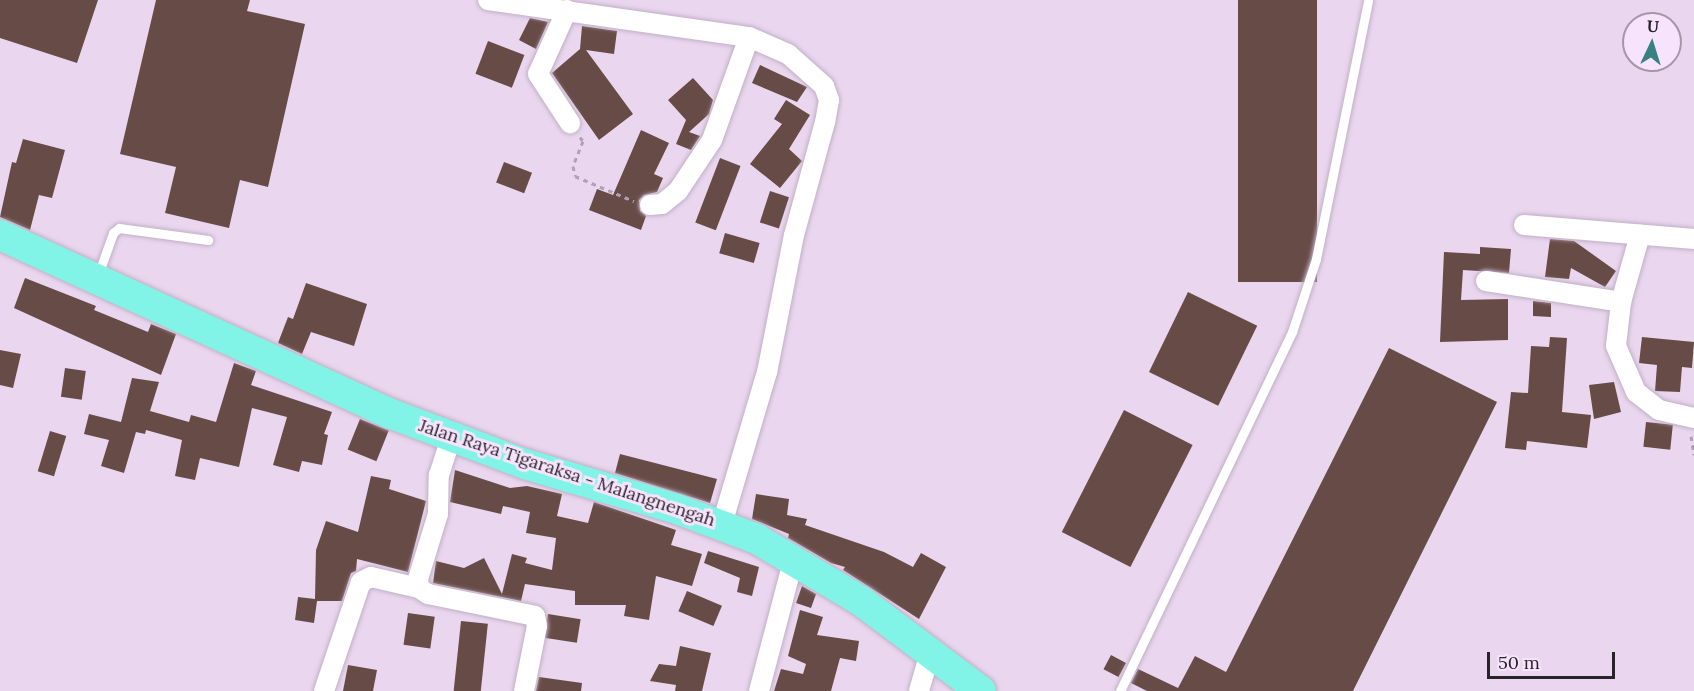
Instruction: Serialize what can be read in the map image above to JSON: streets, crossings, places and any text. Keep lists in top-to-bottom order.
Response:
{
  "streets": {
    "main road": ["Jalan Raya Tigaraksa - Malangnengah"]
  },
  "scale_bar": "50 m",
  "north": "top"
}
